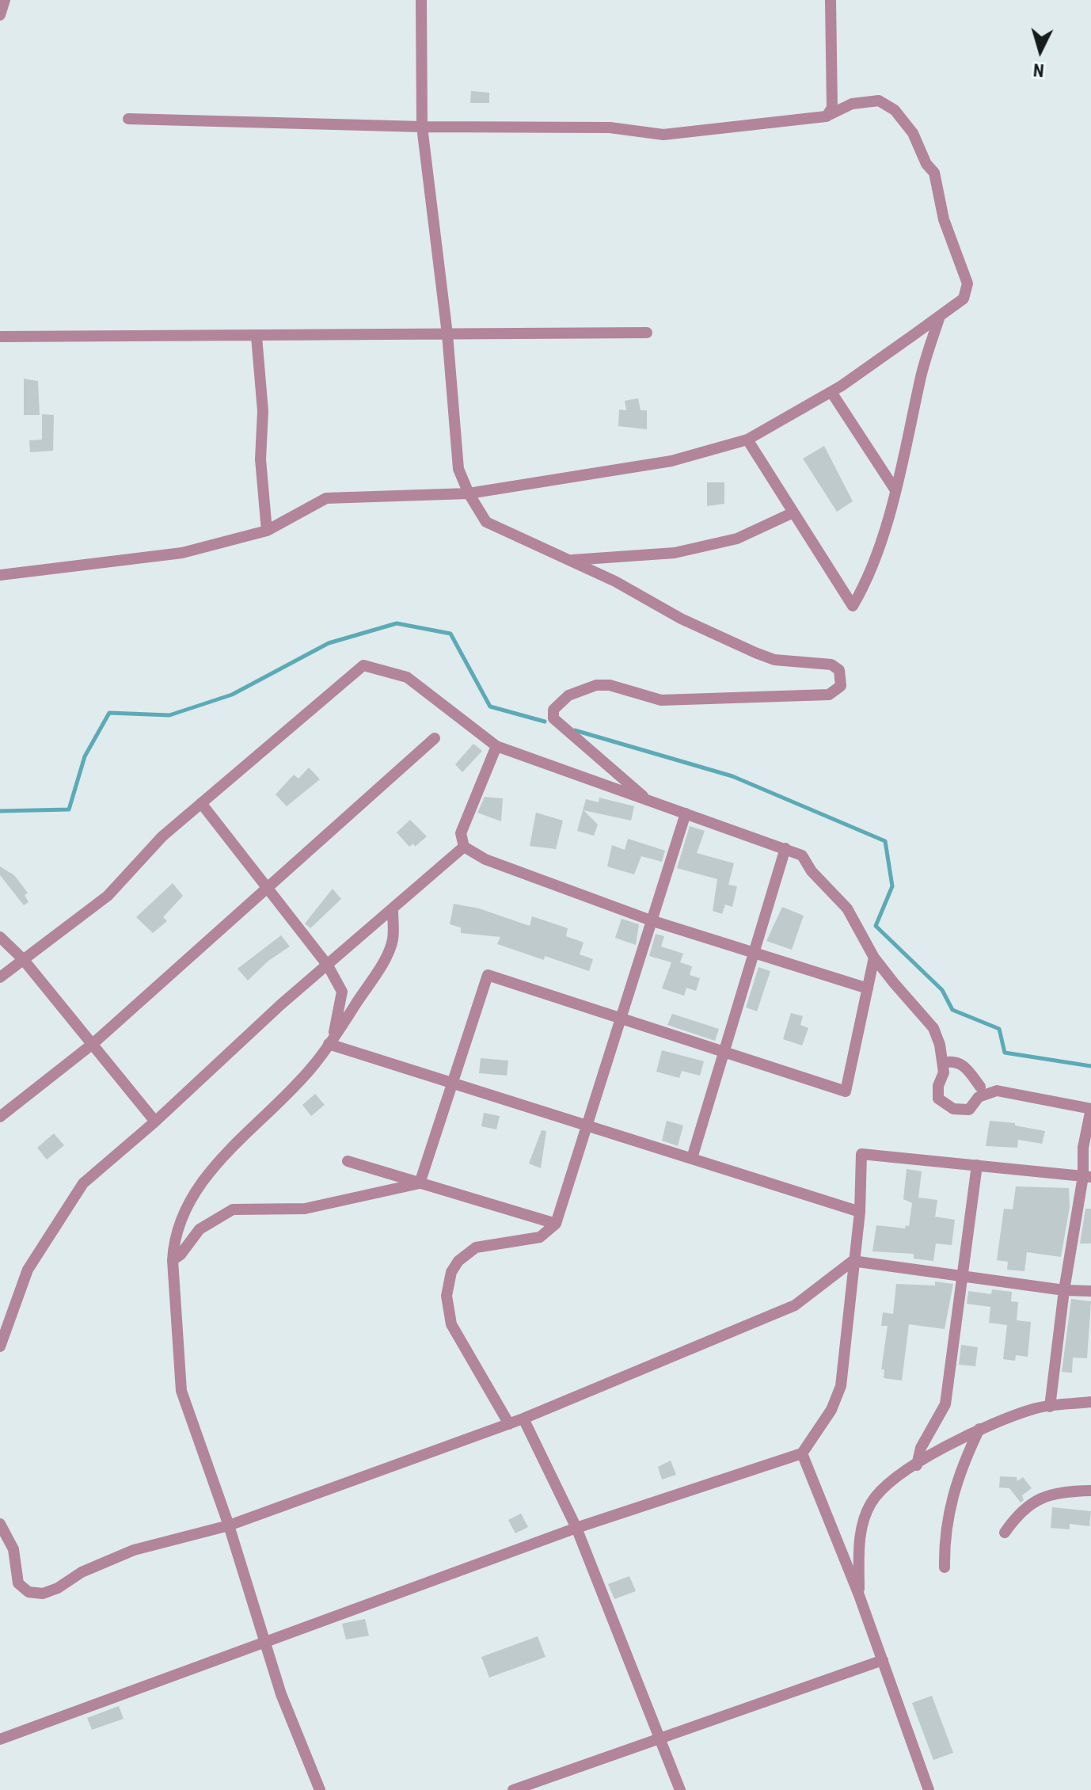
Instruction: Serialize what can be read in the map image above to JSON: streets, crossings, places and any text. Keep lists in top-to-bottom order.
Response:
{
  "north": "bottom"
}
